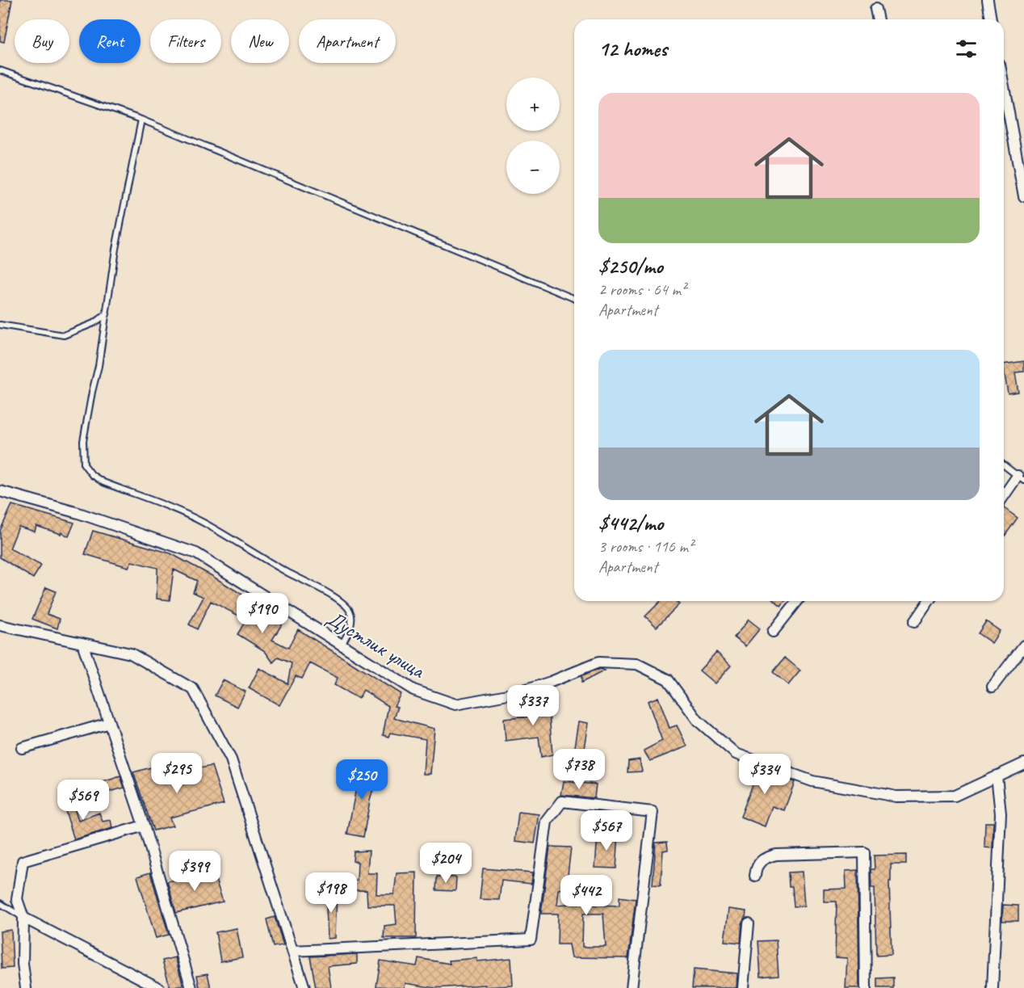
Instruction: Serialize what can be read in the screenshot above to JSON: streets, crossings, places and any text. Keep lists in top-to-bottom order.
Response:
{
  "streets": {
    "street": ["Дустлик улица"]
  },
  "page": {
    "chip": [
      "Buy",
      "Rent",
      "Filters",
      "New",
      "Apartment"
    ],
    "heading": "12 homes",
    "map_buttons": ["+", "−"],
    "list": [
      {
        "name": "$250/mo",
        "note": "2 rooms · 64 m² · Apartment"
      },
      {
        "name": "$442/mo",
        "note": "3 rooms · 116 m² · Apartment"
      }
    ],
    "price": [
      "$190",
      "$337",
      "$738",
      "$295",
      "$334",
      "$250",
      "$569",
      "$567",
      "$204",
      "$399",
      "$198",
      "$442"
    ]
  }
}
